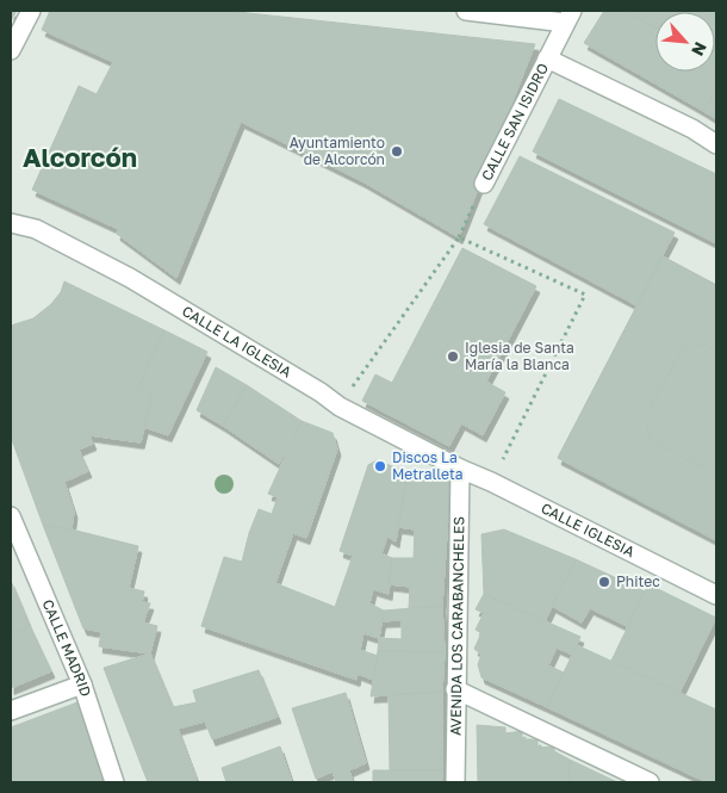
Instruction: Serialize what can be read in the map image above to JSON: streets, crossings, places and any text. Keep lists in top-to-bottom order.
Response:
{
  "streets": {
    "street": [
      "CALLE SAN ISIDRO",
      "CALLE LA IGLESIA",
      "CALLE IGLESIA",
      "AVENIDA LOS CARABANCHELES",
      "CALLE MADRID"
    ]
  },
  "crossings": [
    ["CALLE SAN ISIDRO", "CALLE LA IGLESIA"],
    ["CALLE LA IGLESIA", "CALLE IGLESIA"],
    ["CALLE LA IGLESIA", "AVENIDA LOS CARABANCHELES"],
    ["CALLE IGLESIA", "AVENIDA LOS CARABANCHELES"]
  ],
  "districts": ["Alcorcón"],
  "places": [
    "Ayuntamiento de Alcorcón",
    "Iglesia de Santa María la Blanca",
    "Discos La Metralleta",
    "Phitec"
  ],
  "north": "bottom right"
}
